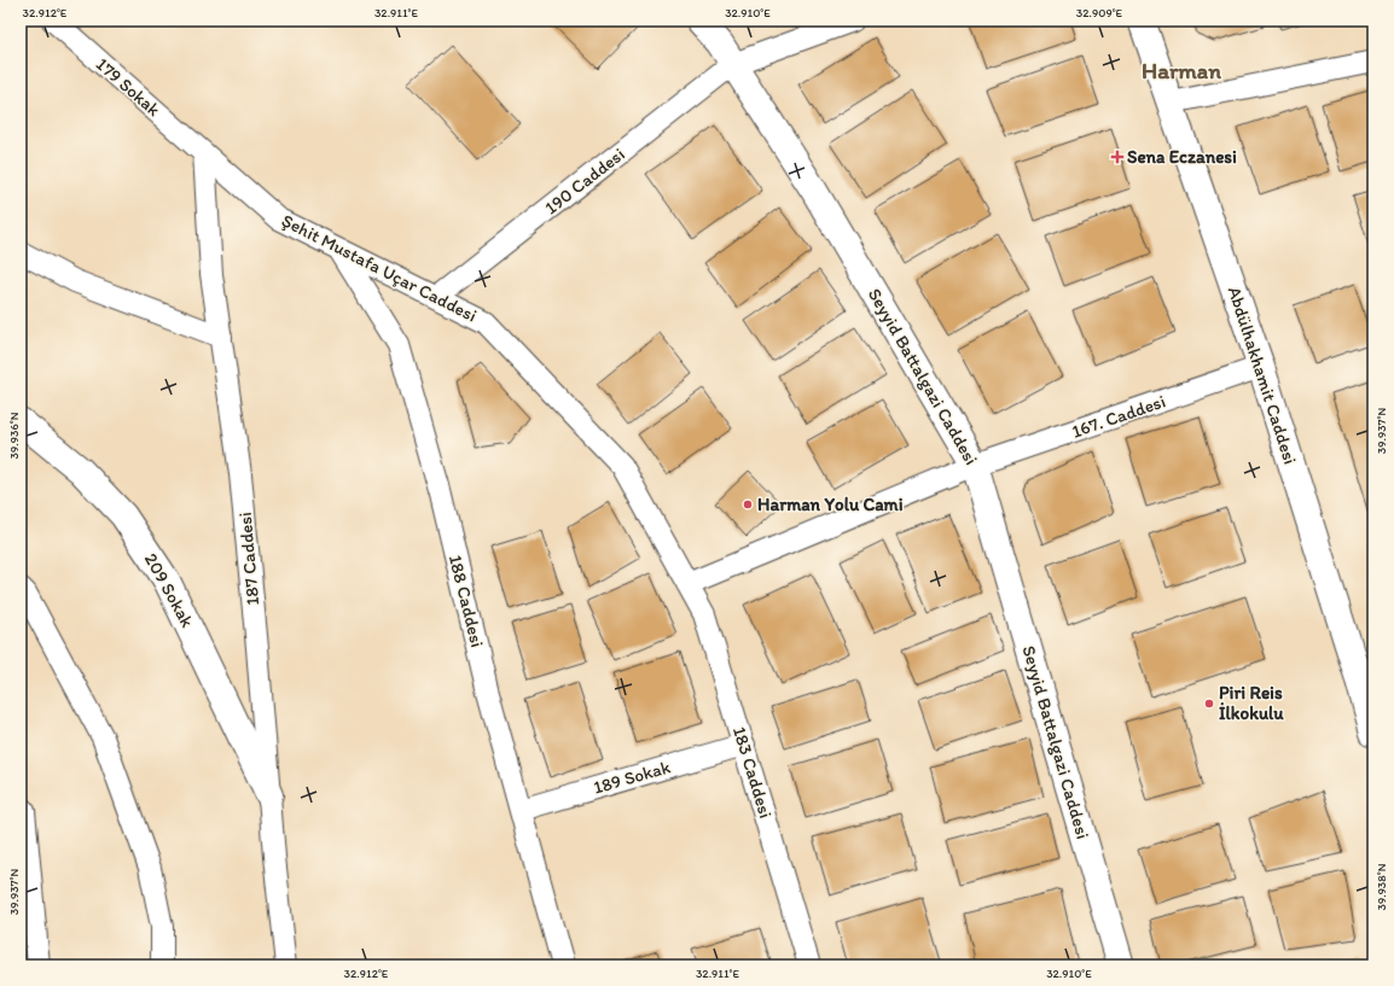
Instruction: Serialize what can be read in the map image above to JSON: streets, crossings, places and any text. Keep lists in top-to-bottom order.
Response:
{
  "streets": {
    "street": [
      "179 Sokak",
      "190 Caddesi",
      "Şehit Mustafa Uçar Caddesi",
      "Abdülhakhamit Caddesi",
      "Seyyid Battalgazi Caddesi",
      "167. Caddesi",
      "187 Caddesi",
      "209 Sokak",
      "188 Caddesi",
      "183 Caddesi",
      "189 Sokak"
    ]
  },
  "crossings": [
    ["179 Sokak", "Şehit Mustafa Uçar Caddesi"],
    ["179 Sokak", "187 Caddesi"],
    ["190 Caddesi", "Şehit Mustafa Uçar Caddesi"],
    ["190 Caddesi", "Seyyid Battalgazi Caddesi"],
    ["Şehit Mustafa Uçar Caddesi", "187 Caddesi"],
    ["Şehit Mustafa Uçar Caddesi", "188 Caddesi"],
    ["Şehit Mustafa Uçar Caddesi", "183 Caddesi"],
    ["Abdülhakhamit Caddesi", "167. Caddesi"],
    ["Seyyid Battalgazi Caddesi", "167. Caddesi"],
    ["187 Caddesi", "209 Sokak"],
    ["188 Caddesi", "189 Sokak"],
    ["183 Caddesi", "189 Sokak"]
  ],
  "districts": ["Harman"],
  "places": {
    "health": ["Sena Eczanesi"],
    "other": ["Harman Yolu Cami", "Piri Reis İlkokulu"]
  },
  "coordinates": [
    "32.912°E",
    "32.911°E",
    "32.910°E",
    "32.909°E",
    "39.937°N",
    "39.936°N",
    "39.938°N"
  ]
}
